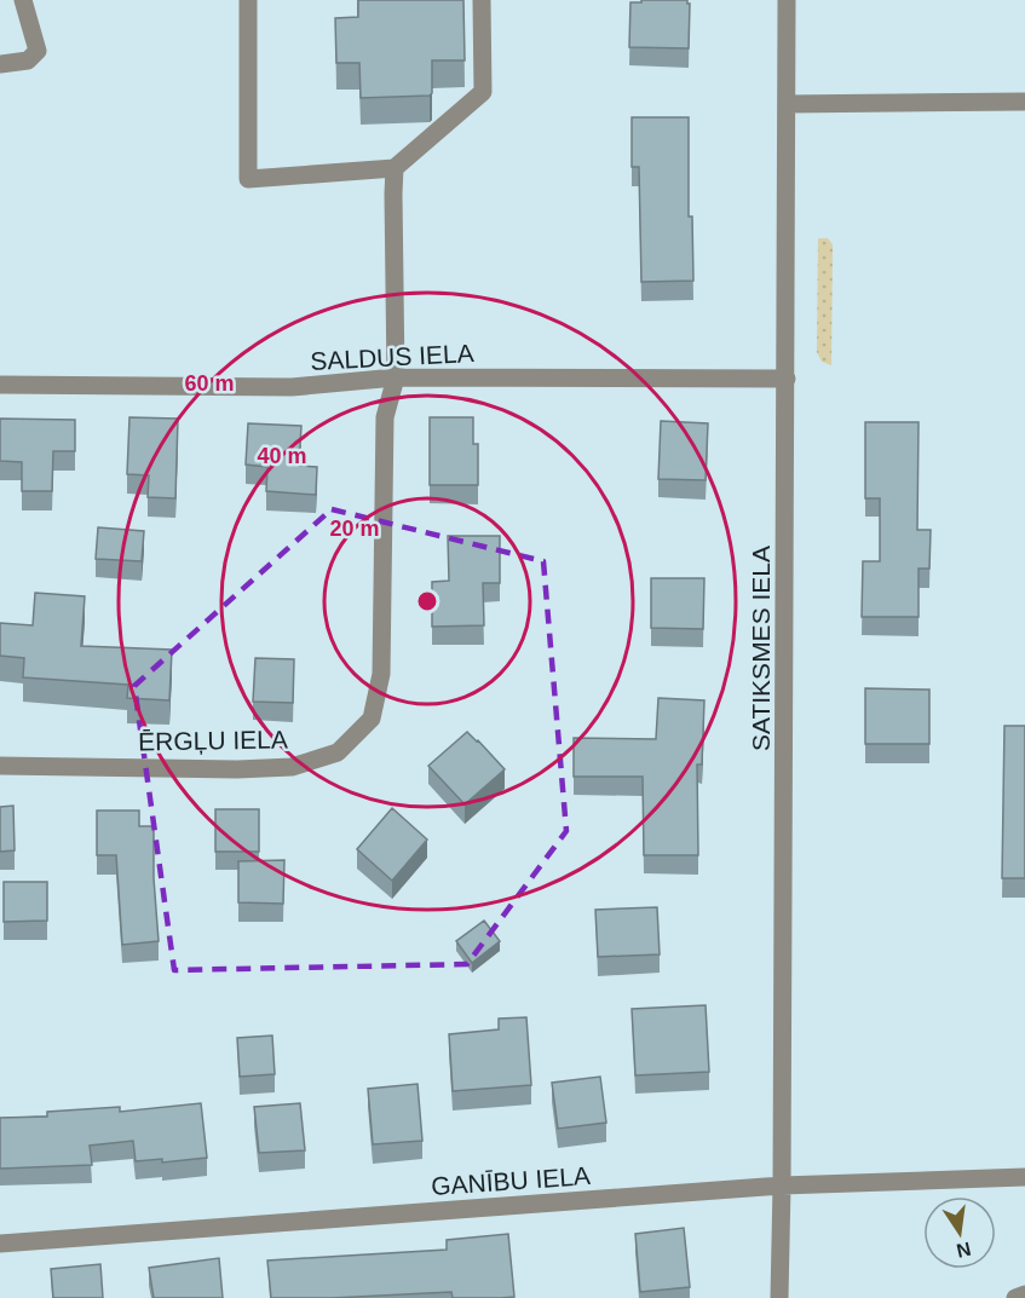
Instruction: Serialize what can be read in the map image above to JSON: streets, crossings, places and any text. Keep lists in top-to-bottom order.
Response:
{
  "streets": {
    "street": [
      "SALDUS IELA",
      "SATIKSMES IELA",
      "ĒRGĻU IELA",
      "GANĪBU IELA"
    ]
  },
  "crossings": [
    ["SALDUS IELA", "SATIKSMES IELA"],
    ["SALDUS IELA", "ĒRGĻU IELA"],
    ["SATIKSMES IELA", "GANĪBU IELA"]
  ],
  "north": "bottom",
  "rings": ["60 m", "40 m", "20 m"]
}
